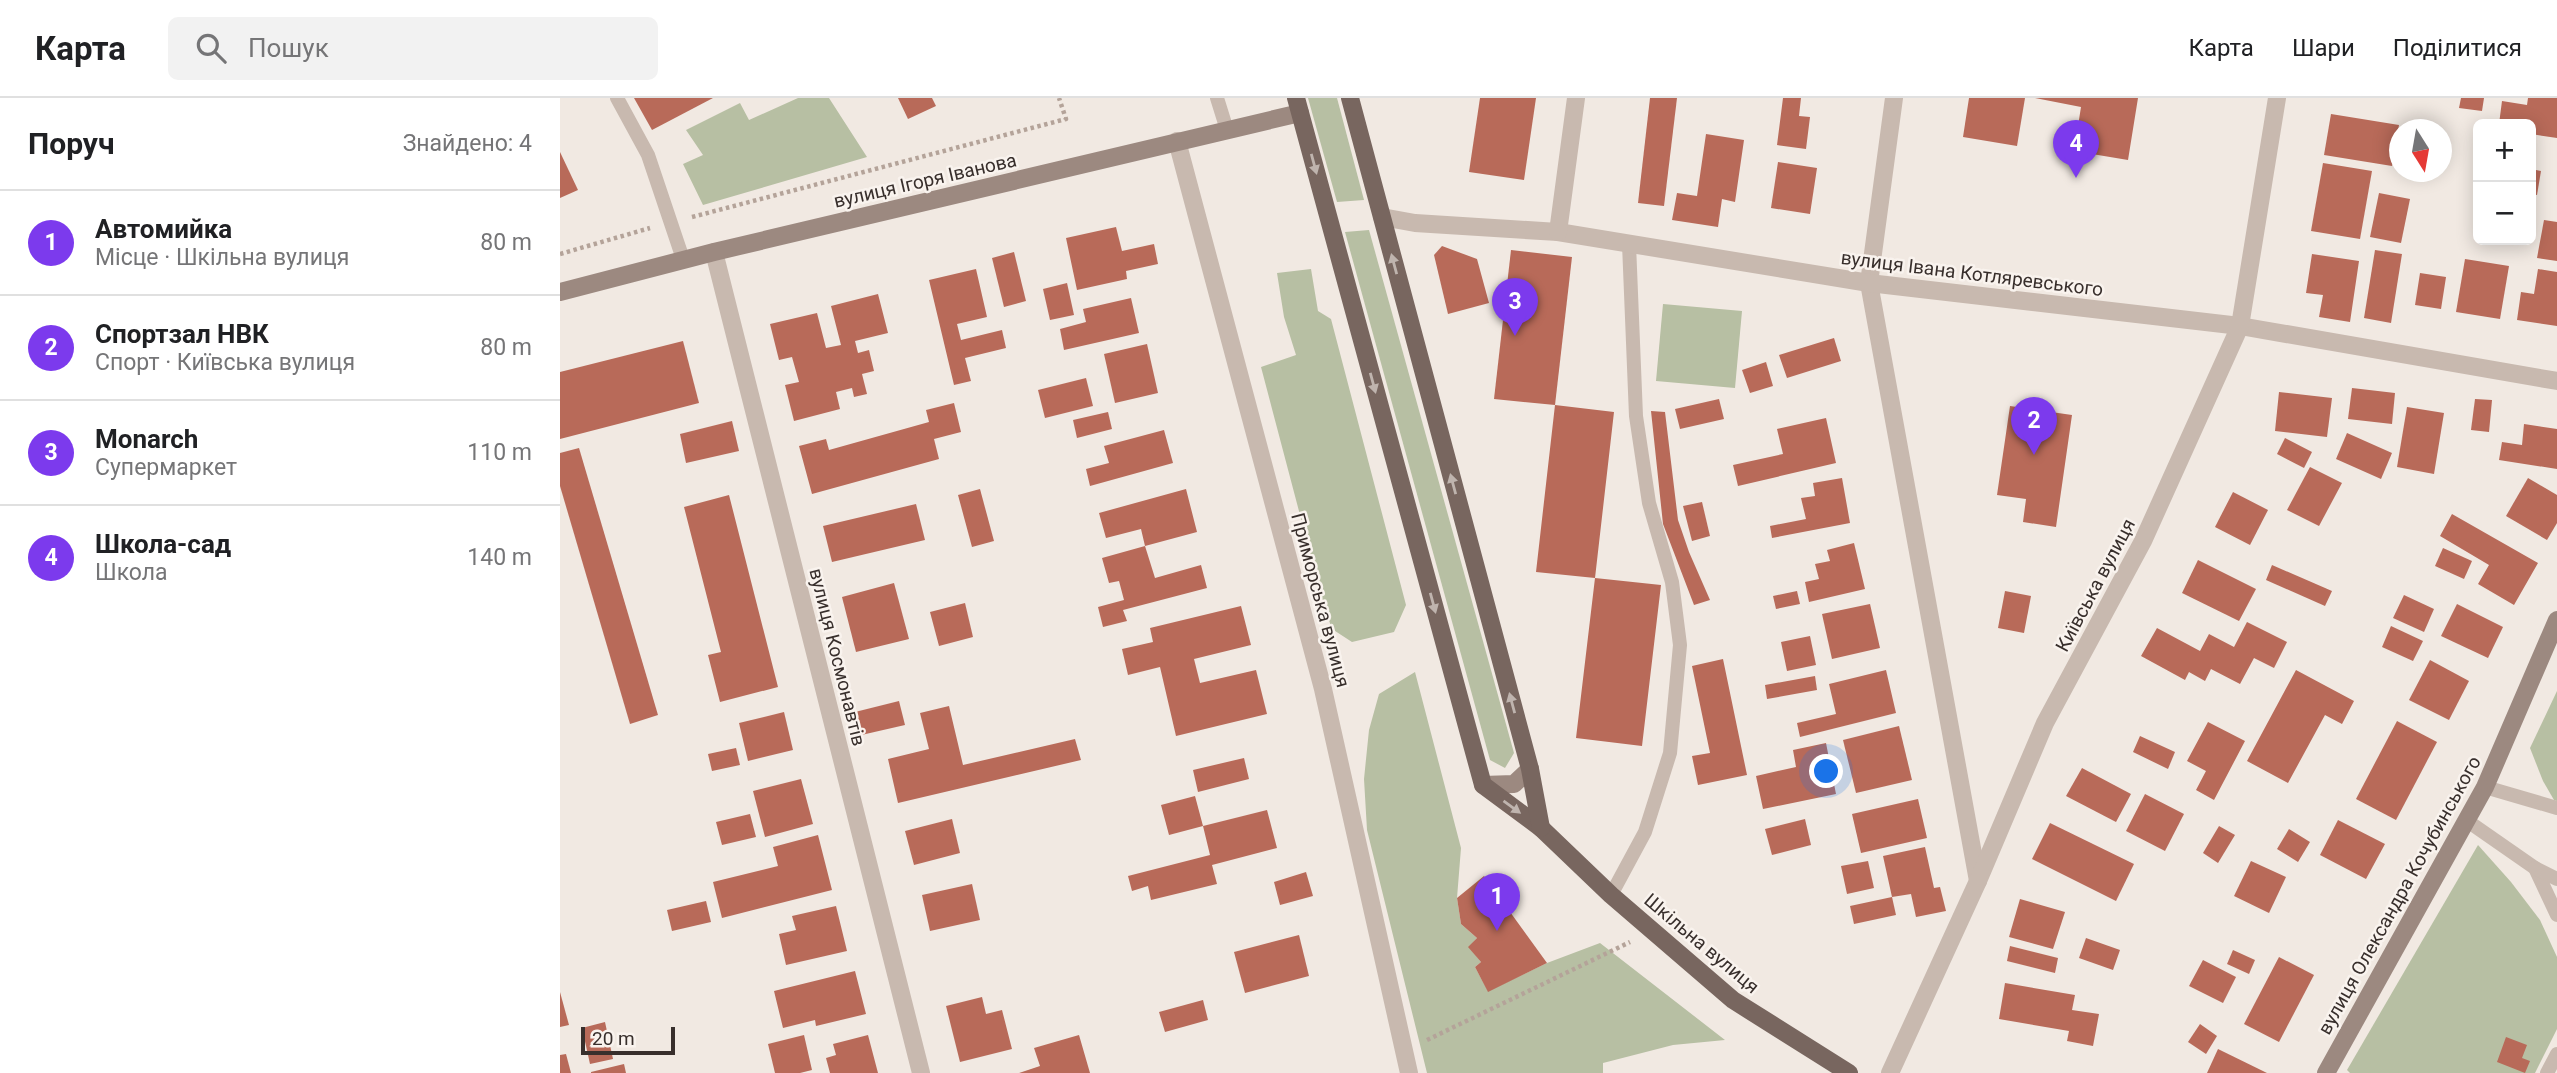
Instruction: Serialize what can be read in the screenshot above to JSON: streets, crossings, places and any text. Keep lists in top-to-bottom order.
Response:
{
  "streets": {
    "main road": ["Шкільна вулиця"],
    "street": [
      "вулиця Ігоря Іванова",
      "вулиця Івана Котляревського",
      "Київська вулиця",
      "Приморська вулиця",
      "вулиця Космонавтів",
      "вулиця Олександра Кочубинського"
    ]
  },
  "crossings": [
    ["вулиця Ігоря Іванова", "Приморська вулиця"],
    ["вулиця Ігоря Іванова", "вулиця Космонавтів"],
    ["вулиця Івана Котляревського", "Київська вулиця"]
  ],
  "scale_bar": "20 m",
  "north": "bottom",
  "page": {
    "header": "Карта",
    "search": "Пошук",
    "nav": ["Карта", "Шари", "Поділитися"],
    "heading": ["Поруч", "Знайдено: 4"],
    "map_buttons": ["+", "−"],
    "pins": [
      "4",
      "3",
      "2",
      "1"
    ],
    "list": [
      {
        "mark": "1",
        "name": "Автомийка",
        "note": "Місце · Шкільна вулиця",
        "value": "80 m"
      },
      {
        "mark": "2",
        "name": "Спортзал НВК",
        "note": "Спорт · Київська вулиця",
        "value": "80 m"
      },
      {
        "mark": "3",
        "name": "Monarch",
        "note": "Супермаркет",
        "value": "110 m"
      },
      {
        "mark": "4",
        "name": "Школа-сад",
        "note": "Школа",
        "value": "140 m"
      }
    ],
    "scale": "20 m"
  }
}
